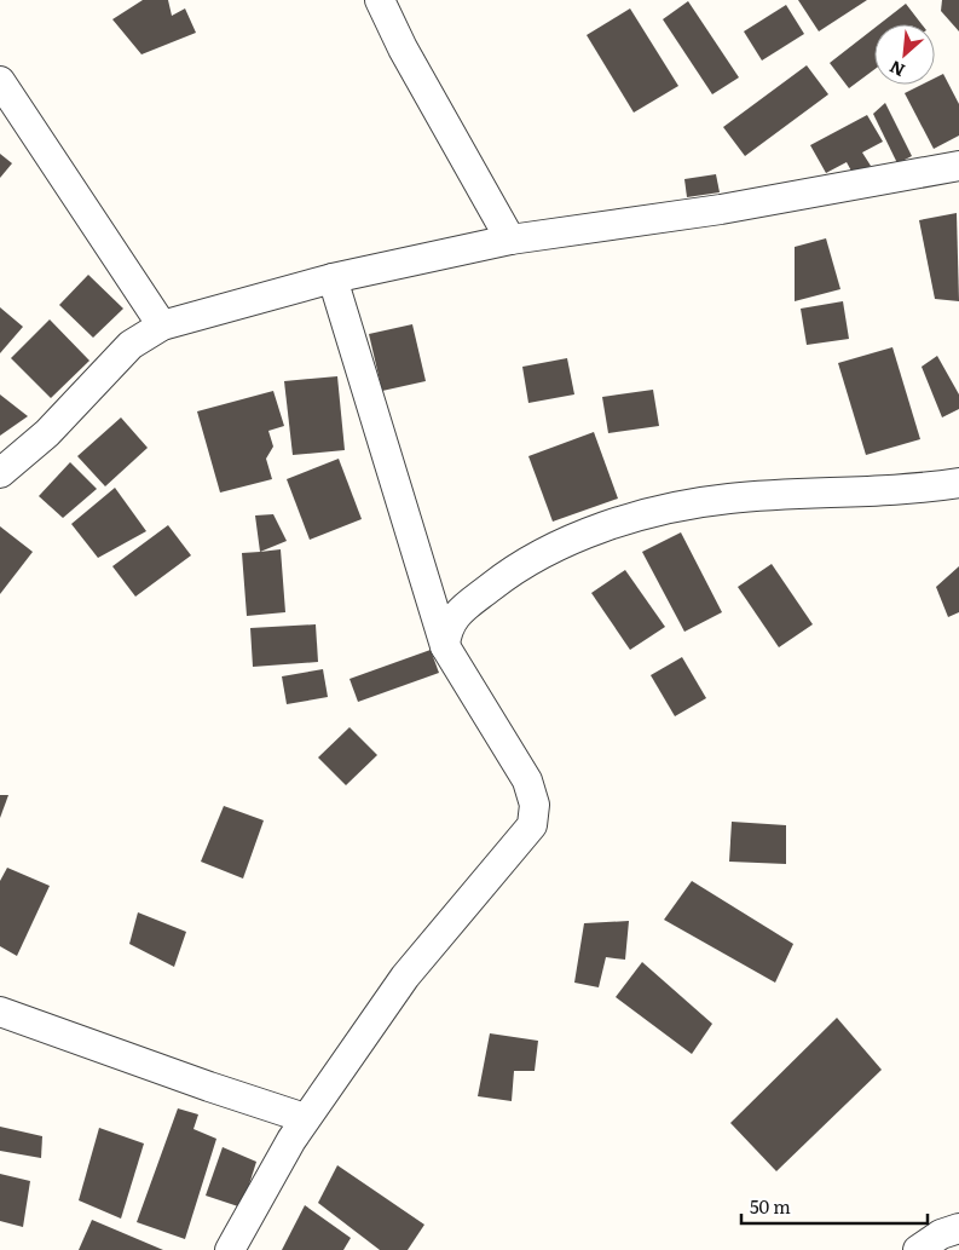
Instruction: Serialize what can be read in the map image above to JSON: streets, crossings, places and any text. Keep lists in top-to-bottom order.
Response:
{
  "scale_bar": "50 m",
  "north": "bottom left"
}
